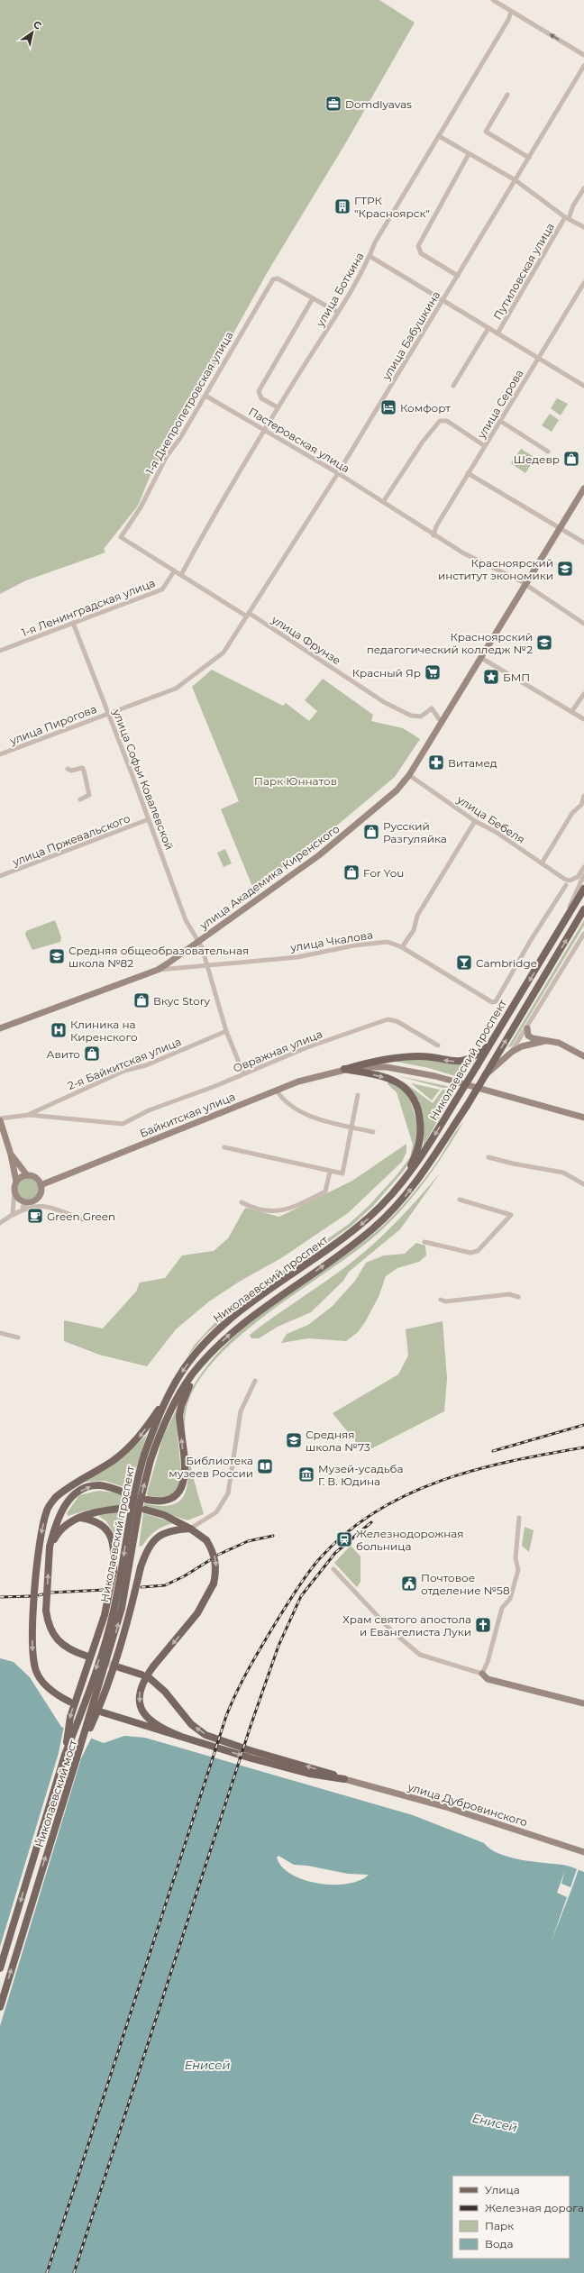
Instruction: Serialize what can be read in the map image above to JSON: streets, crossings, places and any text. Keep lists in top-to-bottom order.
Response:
{
  "streets": {
    "main road": [
      "улица Академика Киренского",
      "Николаевский проспект",
      "Байкитская улица",
      "Николаевский мост",
      "улица Дубровинского"
    ],
    "street": [
      "Путиловская улица",
      "улица Боткина",
      "улица Бабушкина",
      "1-я Днепропетровская улица",
      "улица Серова",
      "Пастеровская улица",
      "1-я Ленинградская улица",
      "улица Фрунзе",
      "улица Пирогова",
      "улица Софьи Ковалевской",
      "улица Бебеля",
      "улица Пржевальского",
      "улица Чкалова",
      "Овражная улица",
      "2-я Байкитская улица"
    ]
  },
  "crossings": [
    ["улица Боткина", "1-я Днепропетровская улица"],
    ["улица Боткина", "Пастеровская улица"],
    ["улица Боткина", "улица Фрунзе"],
    ["улица Бабушкина", "Пастеровская улица"],
    ["улица Бабушкина", "улица Фрунзе"],
    ["улица Бабушкина", "улица Пирогова"],
    ["1-я Днепропетровская улица", "Пастеровская улица"],
    ["1-я Днепропетровская улица", "1-я Ленинградская улица"],
    ["1-я Днепропетровская улица", "улица Фрунзе"],
    ["улица Серова", "Пастеровская улица"],
    ["Пастеровская улица", "улица Академика Киренского"],
    ["1-я Ленинградская улица", "улица Софьи Ковалевской"],
    ["улица Фрунзе", "улица Пирогова"],
    ["улица Фрунзе", "улица Академика Киренского"],
    ["улица Пирогова", "улица Софьи Ковалевской"],
    ["улица Софьи Ковалевской", "улица Пржевальского"],
    ["улица Софьи Ковалевской", "улица Академика Киренского"],
    ["улица Бебеля", "улица Академика Киренского"],
    ["улица Академика Киренского", "улица Чкалова"],
    ["Овражная улица", "2-я Байкитская улица"],
    ["Николаевский проспект", "Николаевский мост"]
  ],
  "water": ["Енисей"],
  "parks": ["Парк Юннатов"],
  "places": {
    "office": ["Domdlyavas"],
    "building": ["ГТРК \"Красноярск\""],
    "hotel": ["Комфорт"],
    "shop": [
      "Шедевр",
      "Русский Разгуляйка",
      "For You",
      "Вкус Story",
      "Авито"
    ],
    "school or university": [
      "Красноярский институт экономики",
      "Красноярский педагогический колледж №2",
      "Средняя общеобразовательная школа №82",
      "Средняя школа №73"
    ],
    "supermarket": ["Красный Яр"],
    "place": ["БМП"],
    "pharmacy": ["Витамед"],
    "bar": ["Cambridge"],
    "hospital": ["Клиника на Киренского"],
    "cafe": ["Green Green"],
    "library": ["Библиотека музеев России"],
    "museum": ["Музей-усадьба Г. В. Юдина"],
    "station": ["Железнодорожная больница"],
    "public building": ["Почтовое отделение №58"],
    "church": ["Храм святого апостола и Евангелиста Луки"]
  },
  "legend": [
    "Улица",
    "Железная дорога",
    "Парк",
    "Вода"
  ],
  "north": "top right"
}
